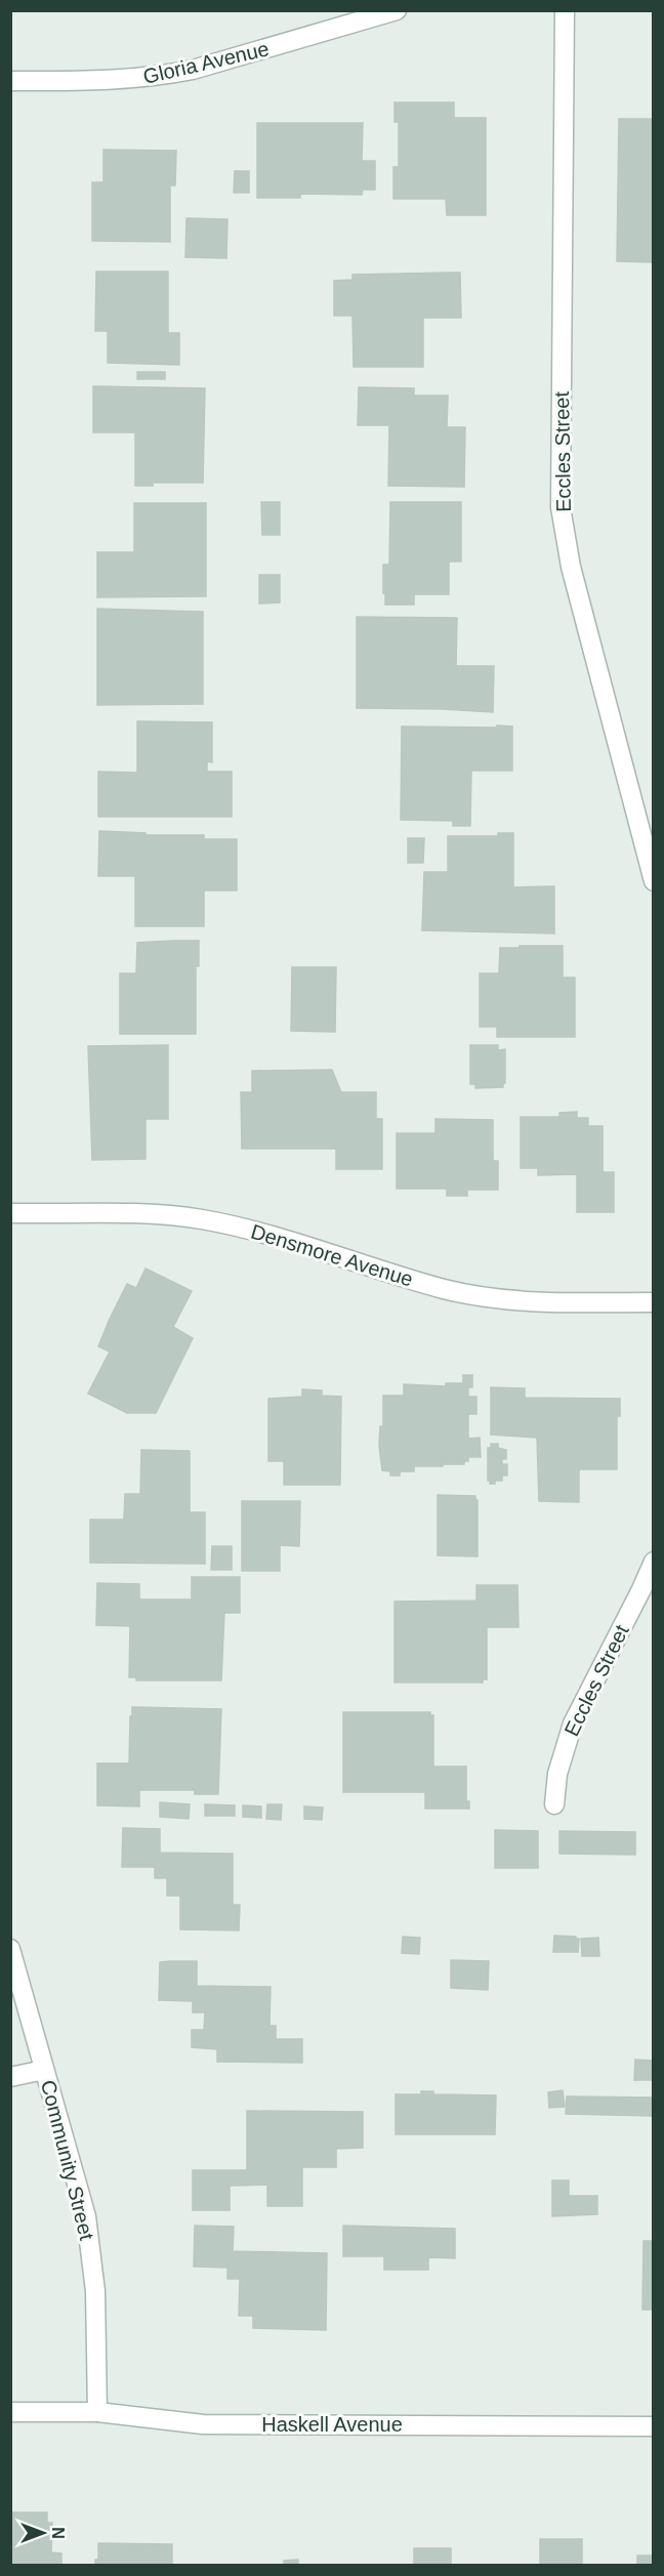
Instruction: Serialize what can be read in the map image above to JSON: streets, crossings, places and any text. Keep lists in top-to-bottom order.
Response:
{
  "streets": {
    "street": [
      "Gloria Avenue",
      "Eccles Street",
      "Densmore Avenue",
      "Community Street",
      "Haskell Avenue"
    ]
  },
  "crossings": [
    ["Community Street", "Haskell Avenue"]
  ],
  "north": "right"
}
